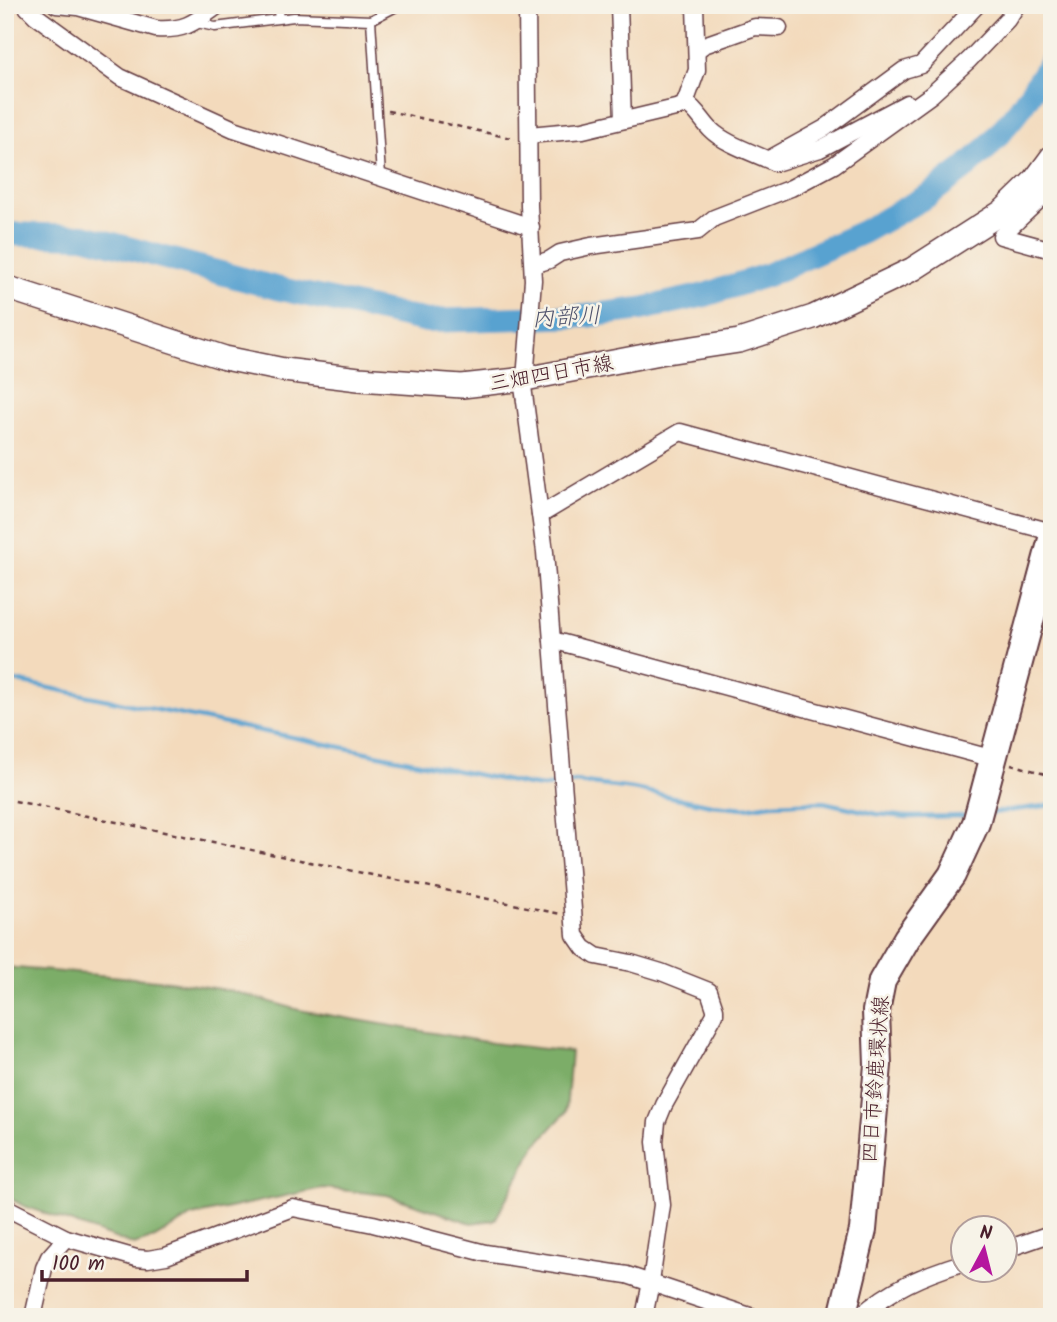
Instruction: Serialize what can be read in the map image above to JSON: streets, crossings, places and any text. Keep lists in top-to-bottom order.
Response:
{
  "streets": {
    "main road": ["三畑四日市線", "四日市鈴鹿環状線"]
  },
  "water": ["内部川"],
  "scale_bar": "100 m",
  "north": "top"
}
